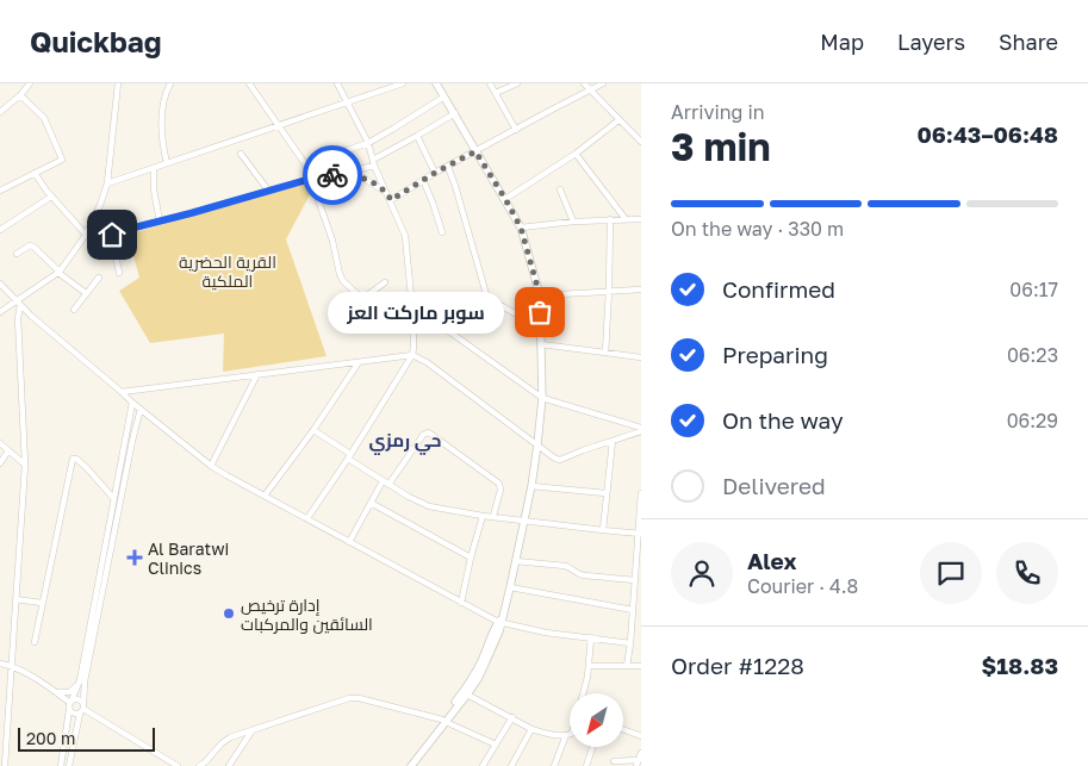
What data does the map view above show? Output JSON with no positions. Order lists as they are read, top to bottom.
{
  "districts": ["حي رمزي"],
  "parks": ["القرية الحضرية الملكية"],
  "places": {
    "other": ["سوبر ماركت العز", "إدارة ترخيص السائقين والمركبات"],
    "health": ["Al Baratwi Clinics"]
  },
  "scale_bar": "200 m",
  "north": "bottom left",
  "page": {
    "header": "Quickbag",
    "nav": ["Map", "Layers", "Share"],
    "heading": ["3 min", "Arriving in", "06:43–06:48"],
    "panel": [
      "Alex",
      "Courier · 4.8",
      "Order #1228",
      "$18.83"
    ],
    "bar": "On the way · 330 m",
    "list": [
      ["Confirmed", "06:17"],
      ["Preparing", "06:23"],
      ["On the way", "06:29"],
      "Delivered"
    ],
    "bubble": "سوبر ماركت العز",
    "scale": "200 m"
  }
}
